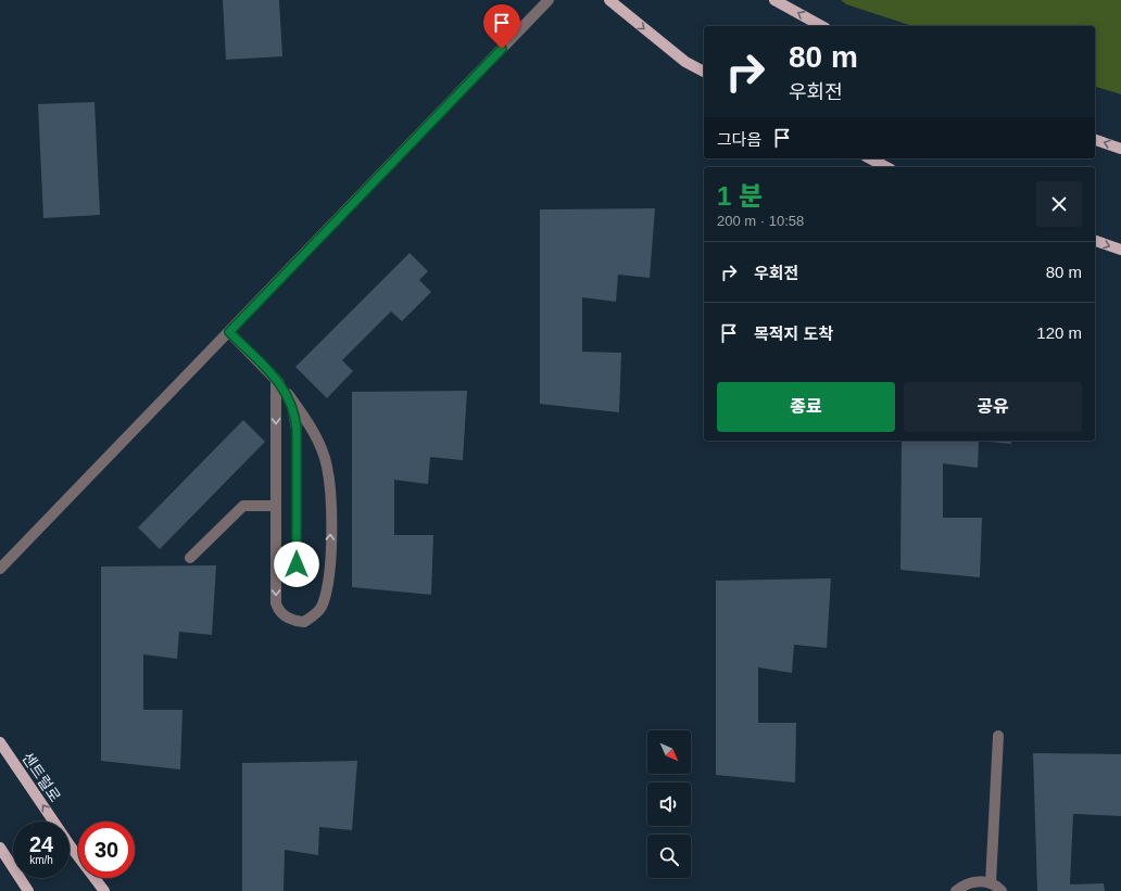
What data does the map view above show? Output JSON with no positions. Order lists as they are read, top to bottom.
{
  "streets": {
    "main road": ["센트럴로"]
  },
  "one_way": ["센트럴로"],
  "north": "bottom right",
  "page": {
    "turn": ["80 m", "우회전"],
    "then": "그다음",
    "heading": ["1 분", "200 m · 10:58"],
    "list": [
      {
        "name": "우회전",
        "value": "80 m"
      },
      {
        "name": "목적지 도착",
        "value": "120 m"
      }
    ],
    "buttons": ["종료", "공유"],
    "speed": "24 km/h",
    "limit": "30"
  }
}
